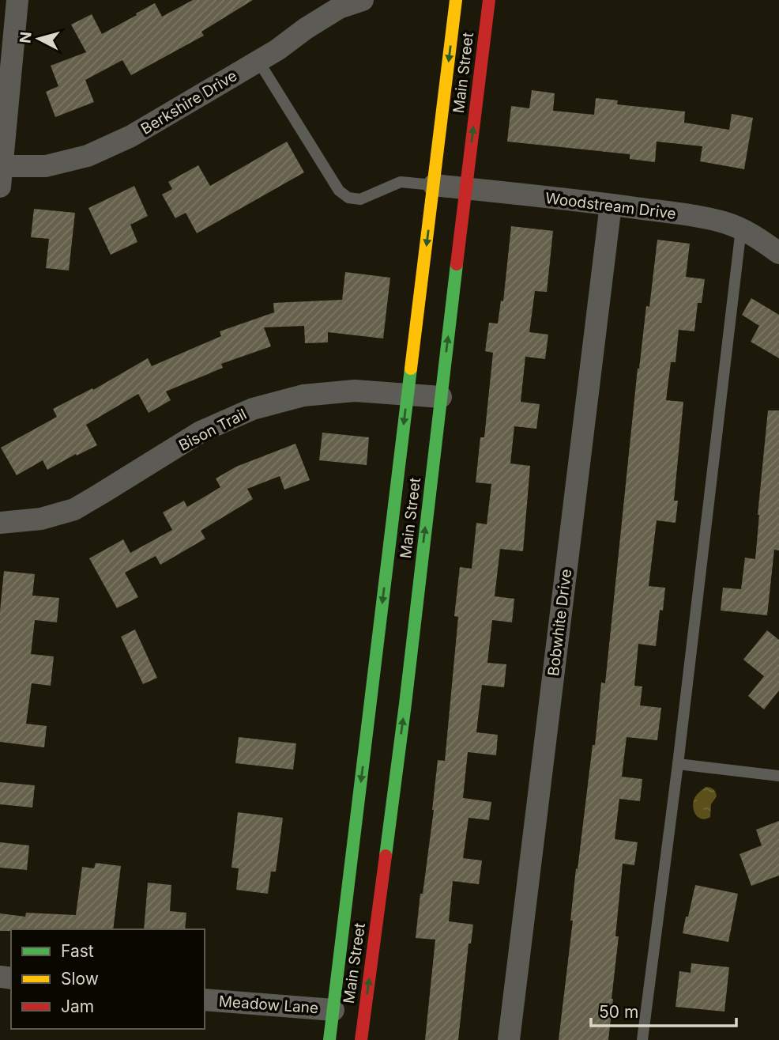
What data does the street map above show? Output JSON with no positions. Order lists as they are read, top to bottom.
{
  "streets": {
    "main road": ["Main Street"],
    "street": [
      "Berkshire Drive",
      "Woodstream Drive",
      "Bison Trail",
      "Bobwhite Drive",
      "Meadow Lane"
    ]
  },
  "crossings": [
    ["Main Street", "Woodstream Drive"],
    ["Main Street", "Bison Trail"],
    ["Main Street", "Meadow Lane"],
    ["Woodstream Drive", "Bobwhite Drive"]
  ],
  "legend": ["Fast", "Slow", "Jam"],
  "scale_bar": "50 m",
  "north": "left"
}
